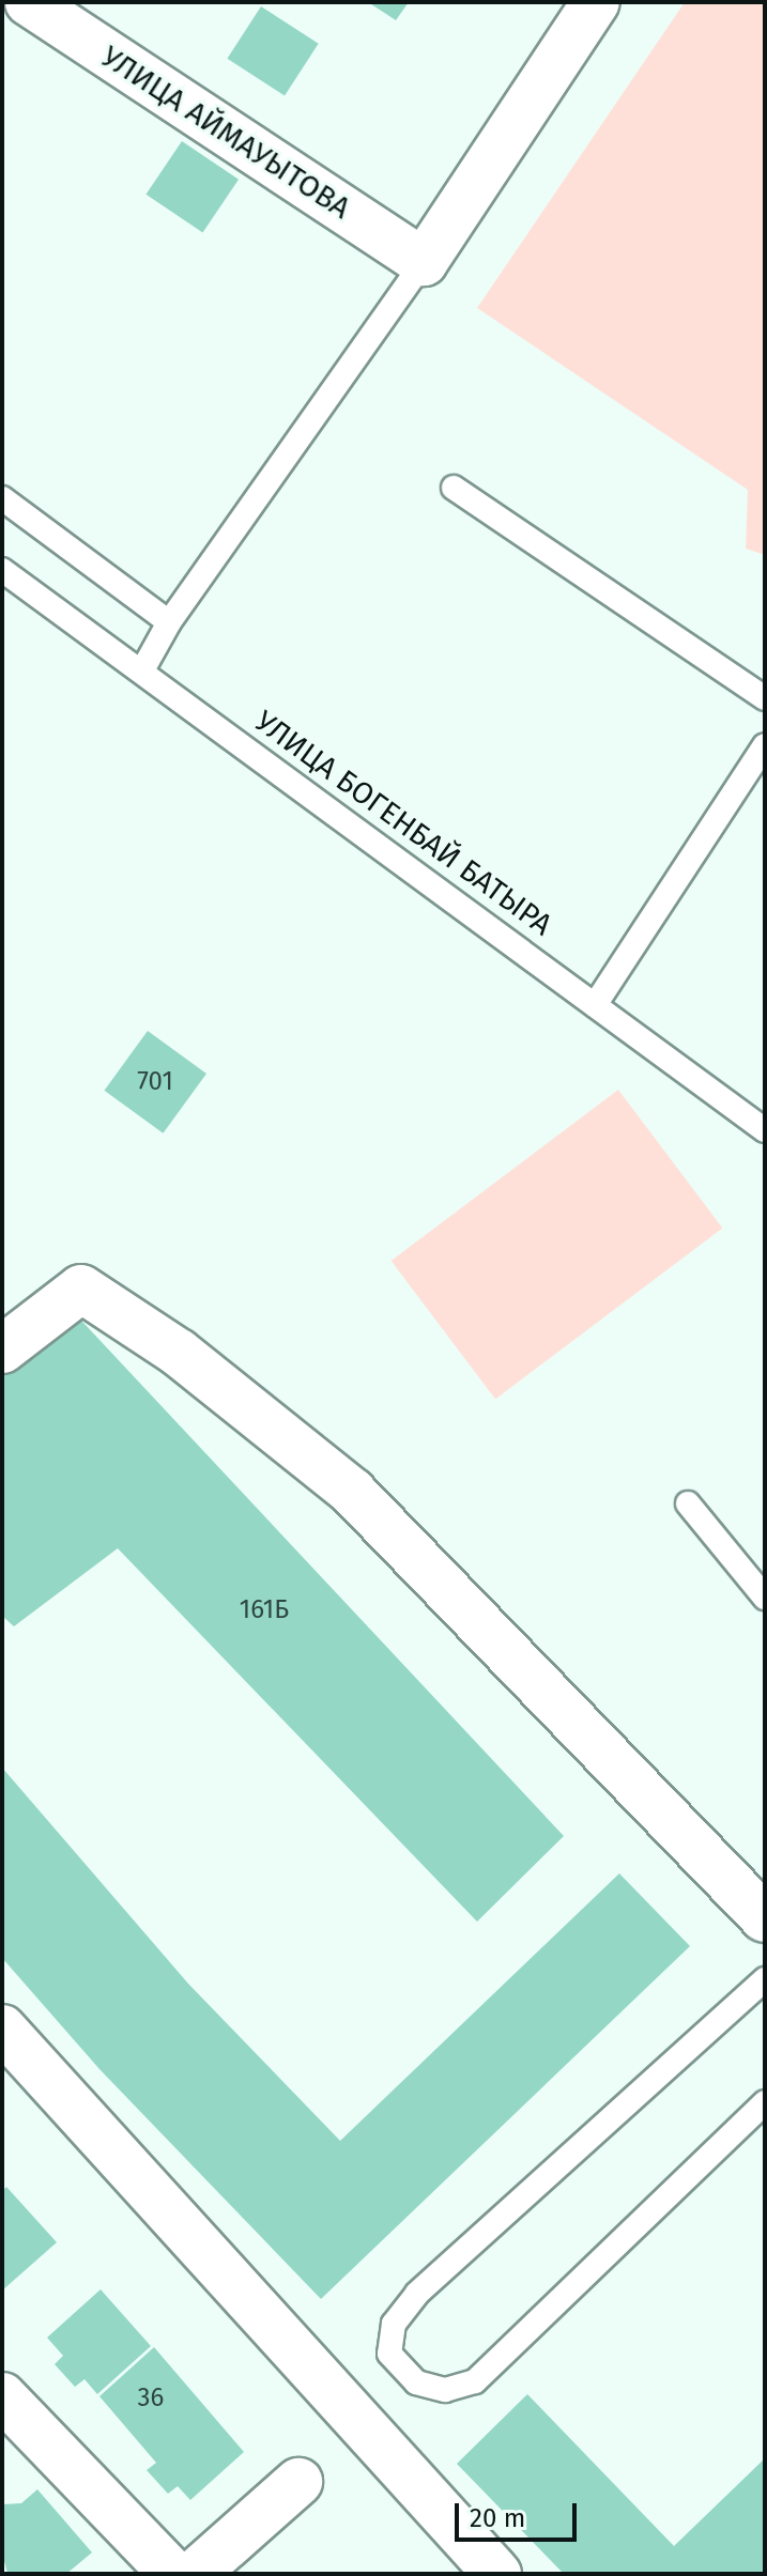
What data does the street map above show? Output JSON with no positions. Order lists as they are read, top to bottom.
{
  "streets": {
    "street": ["УЛИЦА АЙМАУЫТОВА"],
    "lane": ["УЛИЦА БОГЕНБАЙ БАТЫРА"]
  },
  "house_numbers": ["701", "161Б", "36"],
  "scale_bar": "20 m"
}
